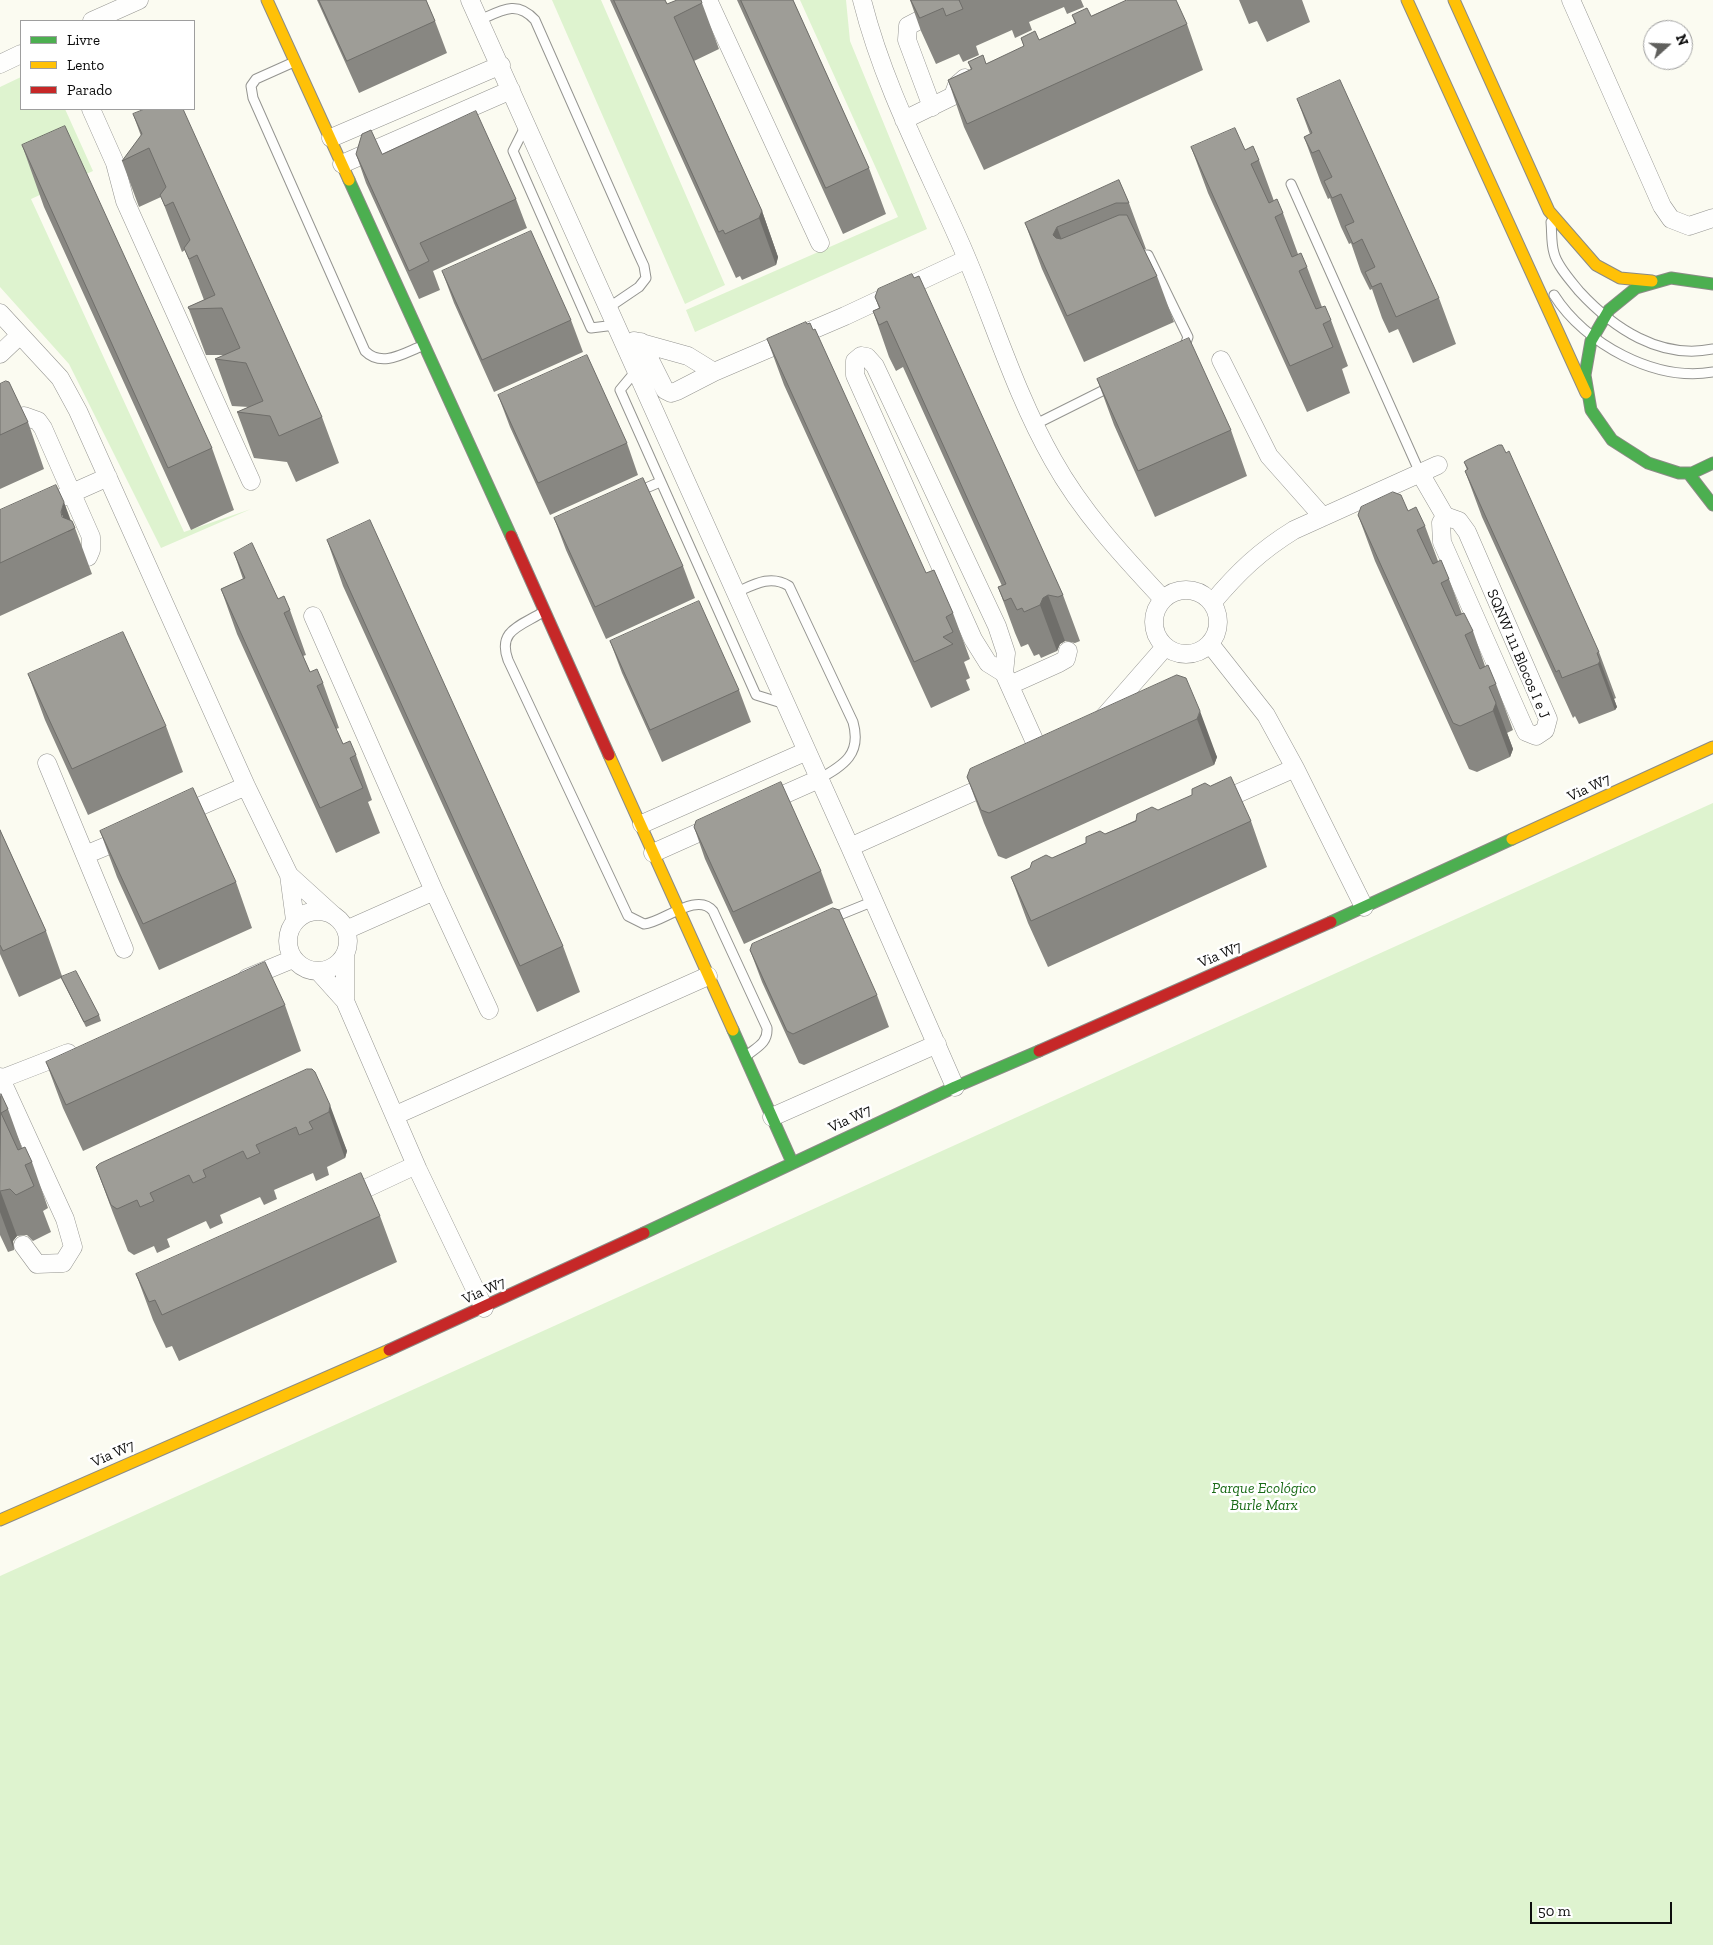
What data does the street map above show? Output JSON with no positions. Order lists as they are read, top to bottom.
{
  "streets": {
    "street": ["SQNW 111 Blocos I e J", "Via W7"]
  },
  "parks": ["Parque Ecológico Burle Marx"],
  "legend": ["Livre", "Lento", "Parado"],
  "scale_bar": "50 m",
  "north": "right"
}
